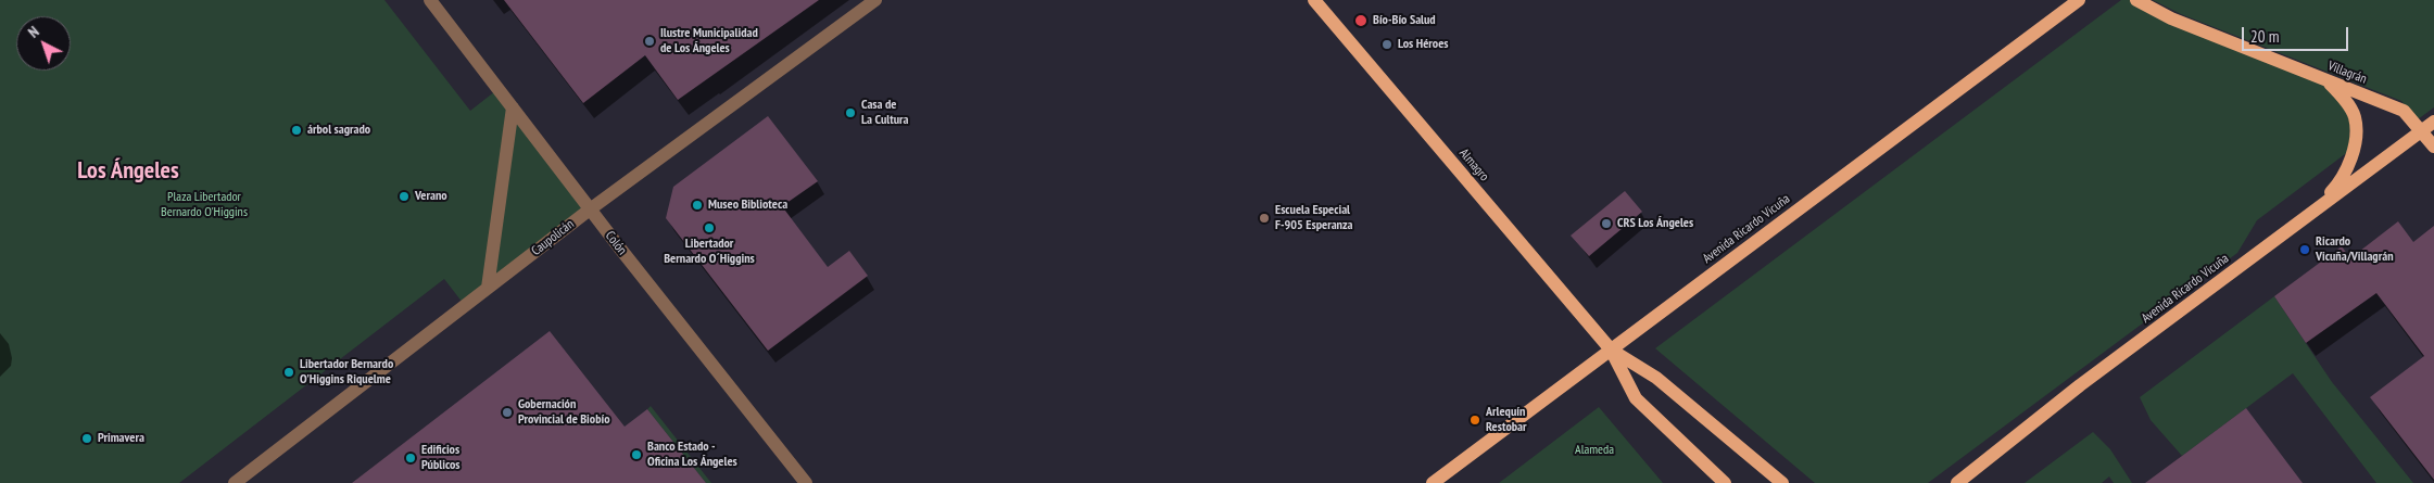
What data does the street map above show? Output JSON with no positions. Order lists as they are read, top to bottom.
{
  "streets": {
    "main road": ["Villagrán", "Almagro", "Avenida Ricardo Vicuña"],
    "street": ["Caupolicán", "Colón"]
  },
  "crossings": [
    ["Villagrán", "Avenida Ricardo Vicuña"],
    ["Almagro", "Avenida Ricardo Vicuña"],
    ["Caupolicán", "Colón"]
  ],
  "districts": ["Los Ángeles"],
  "parks": ["Plaza Libertador Bernardo O'Higgins", "Alameda"],
  "places": [
    "Bío-Bío Salud",
    "Ilustre Municipalidad de Los Ángeles",
    "Los Héroes",
    "Casa de La Cultura",
    "árbol sagrado",
    "Verano",
    "Museo Biblioteca",
    "Escuela Especial F-905 Esperanza",
    "CRS Los Ángeles",
    "Libertador Bernardo O´Higgins",
    "Ricardo Vicuña/Villagrán",
    "Libertador Bernardo O'Higgins Riquelme",
    "Gobernación Provincial de Biobío",
    "Arlequín Restobar",
    "Primavera",
    "Banco Estado - Oficina Los Ángeles",
    "Edificios Públicos"
  ],
  "scale_bar": "20 m",
  "north": "top left"
}
